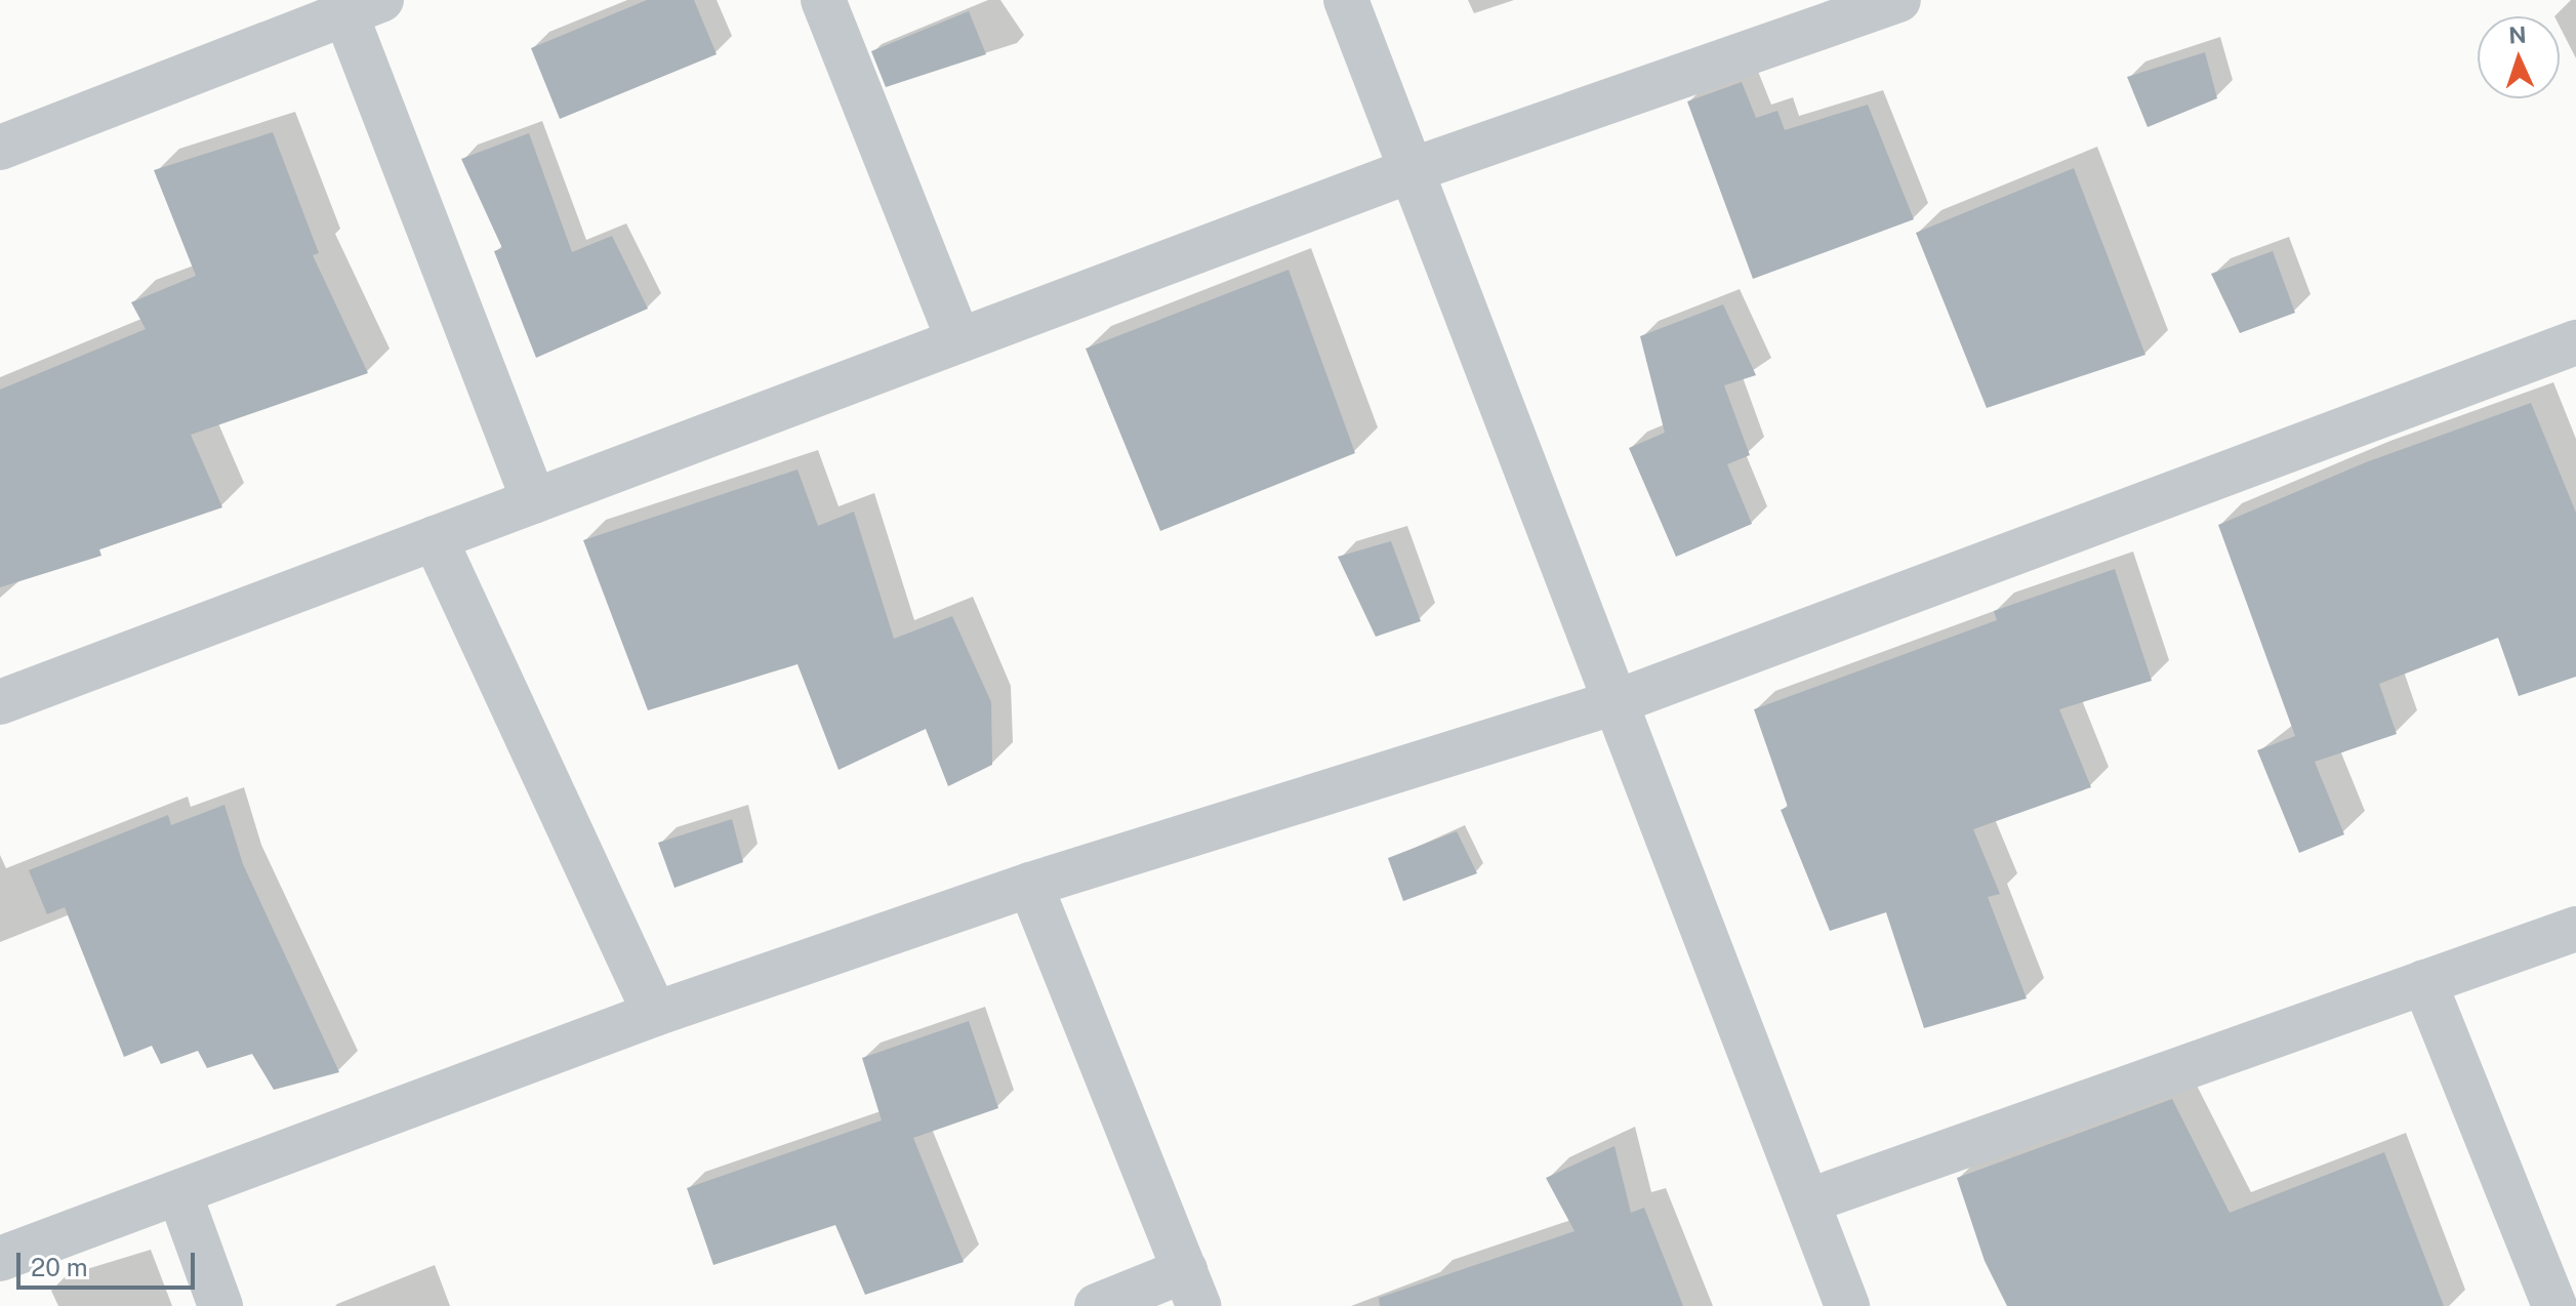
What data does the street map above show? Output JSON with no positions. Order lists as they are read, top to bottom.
{
  "scale_bar": "20 m",
  "north": "top"
}
